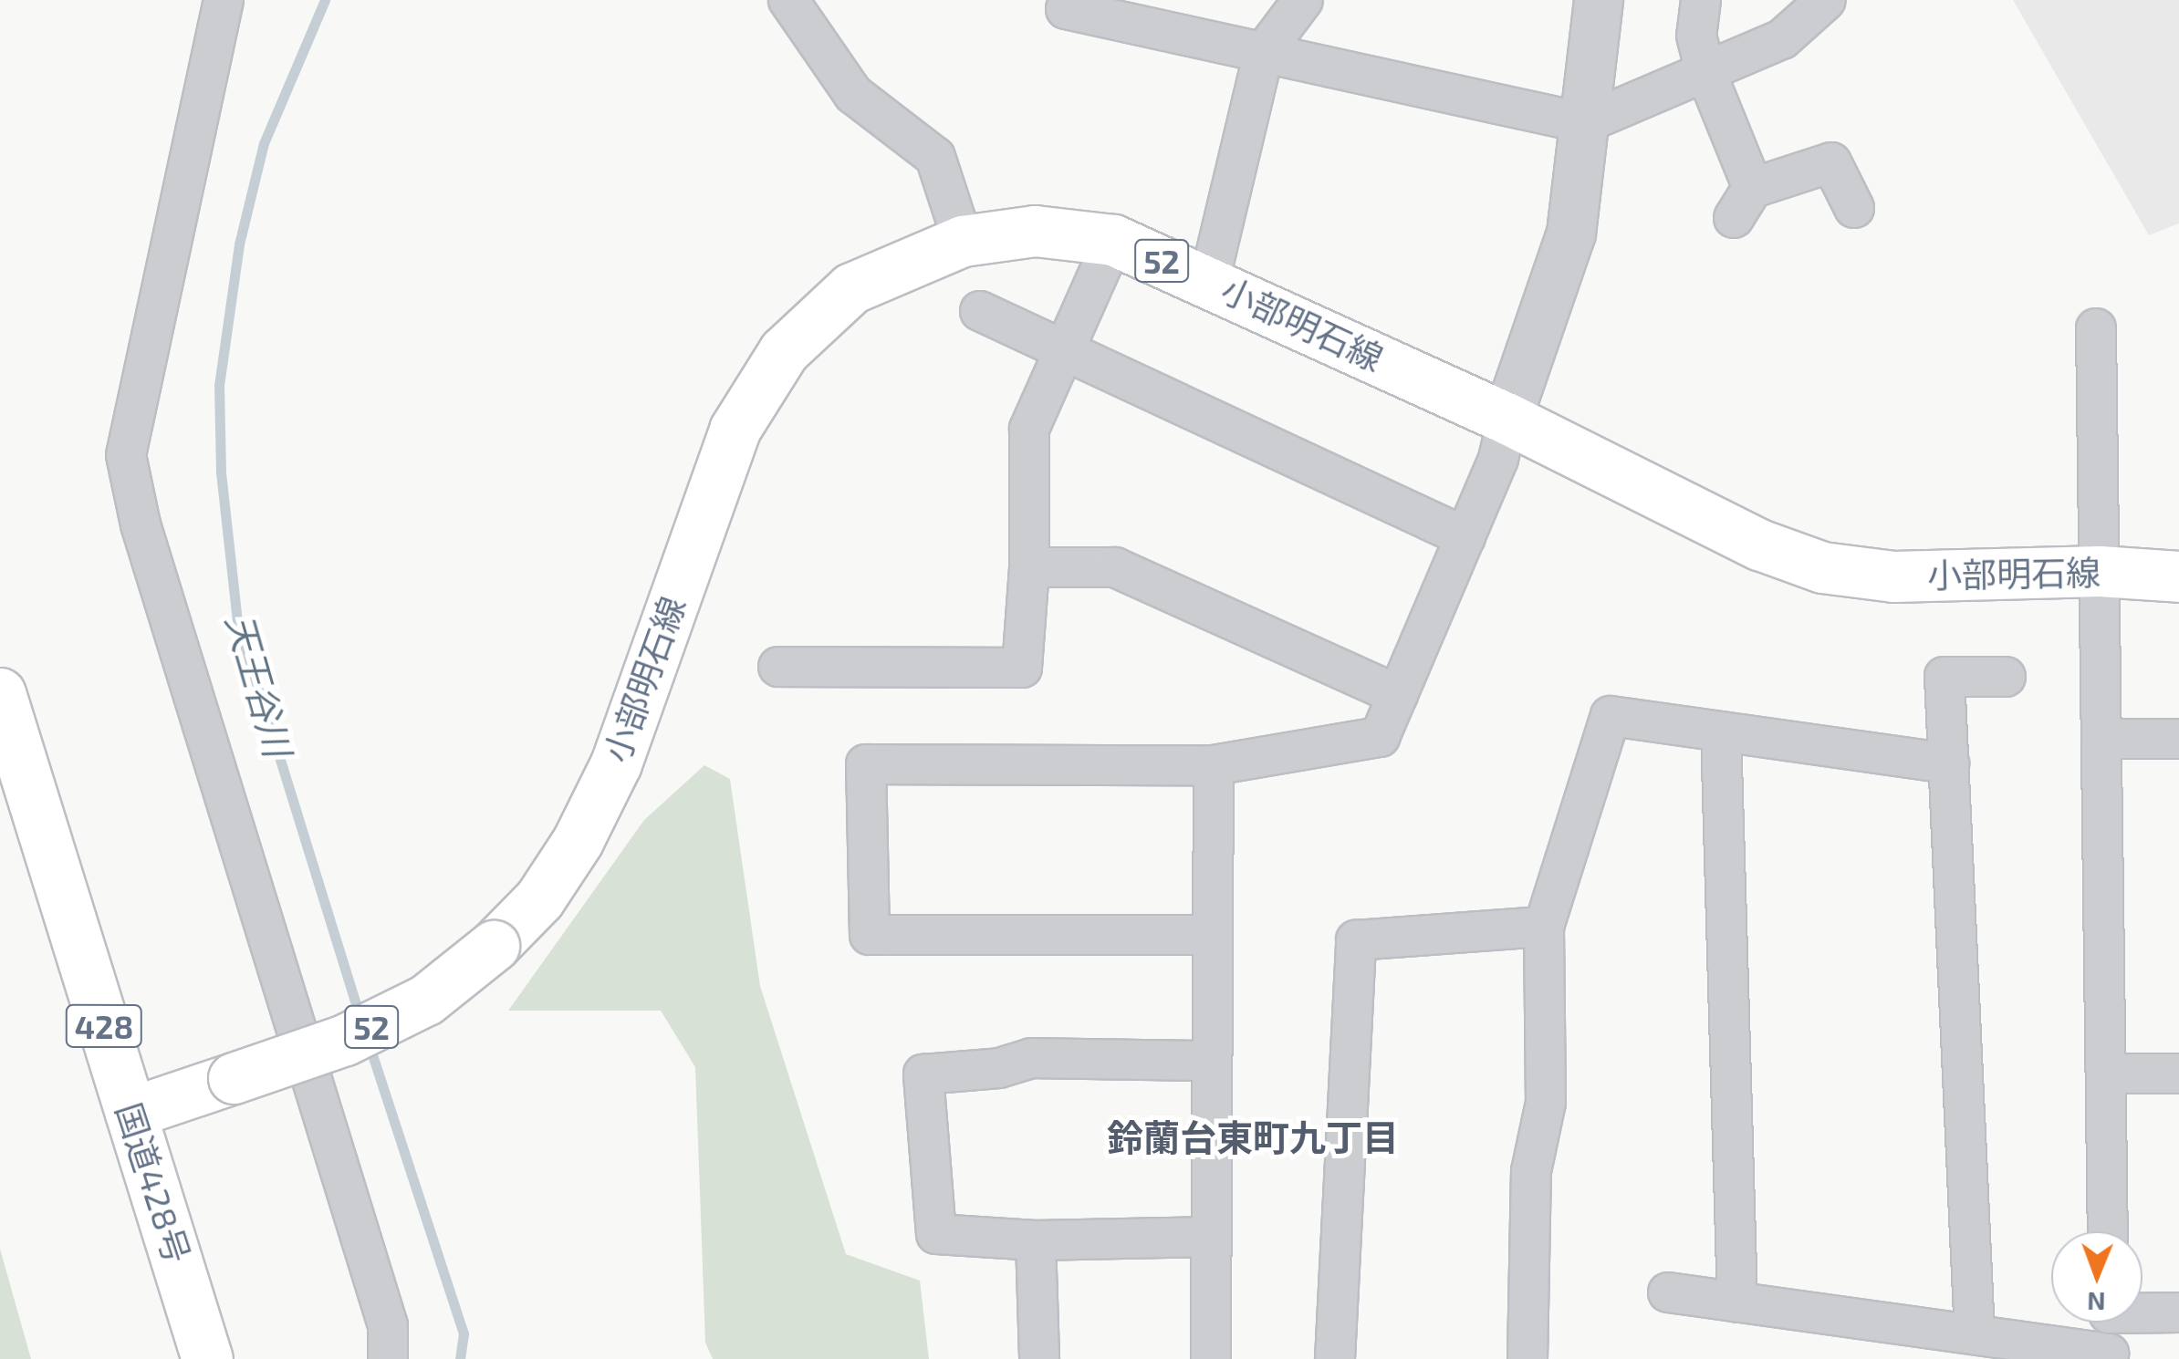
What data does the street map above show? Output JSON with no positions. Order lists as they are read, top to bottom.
{
  "streets": {
    "main road": [
      "52",
      "小部明石線",
      "428",
      "国道428号"
    ]
  },
  "crossings": [
    ["小部明石線", "国道428号"]
  ],
  "districts": ["鈴蘭台東町九丁目"],
  "water": ["天王谷川"],
  "north": "bottom"
}
